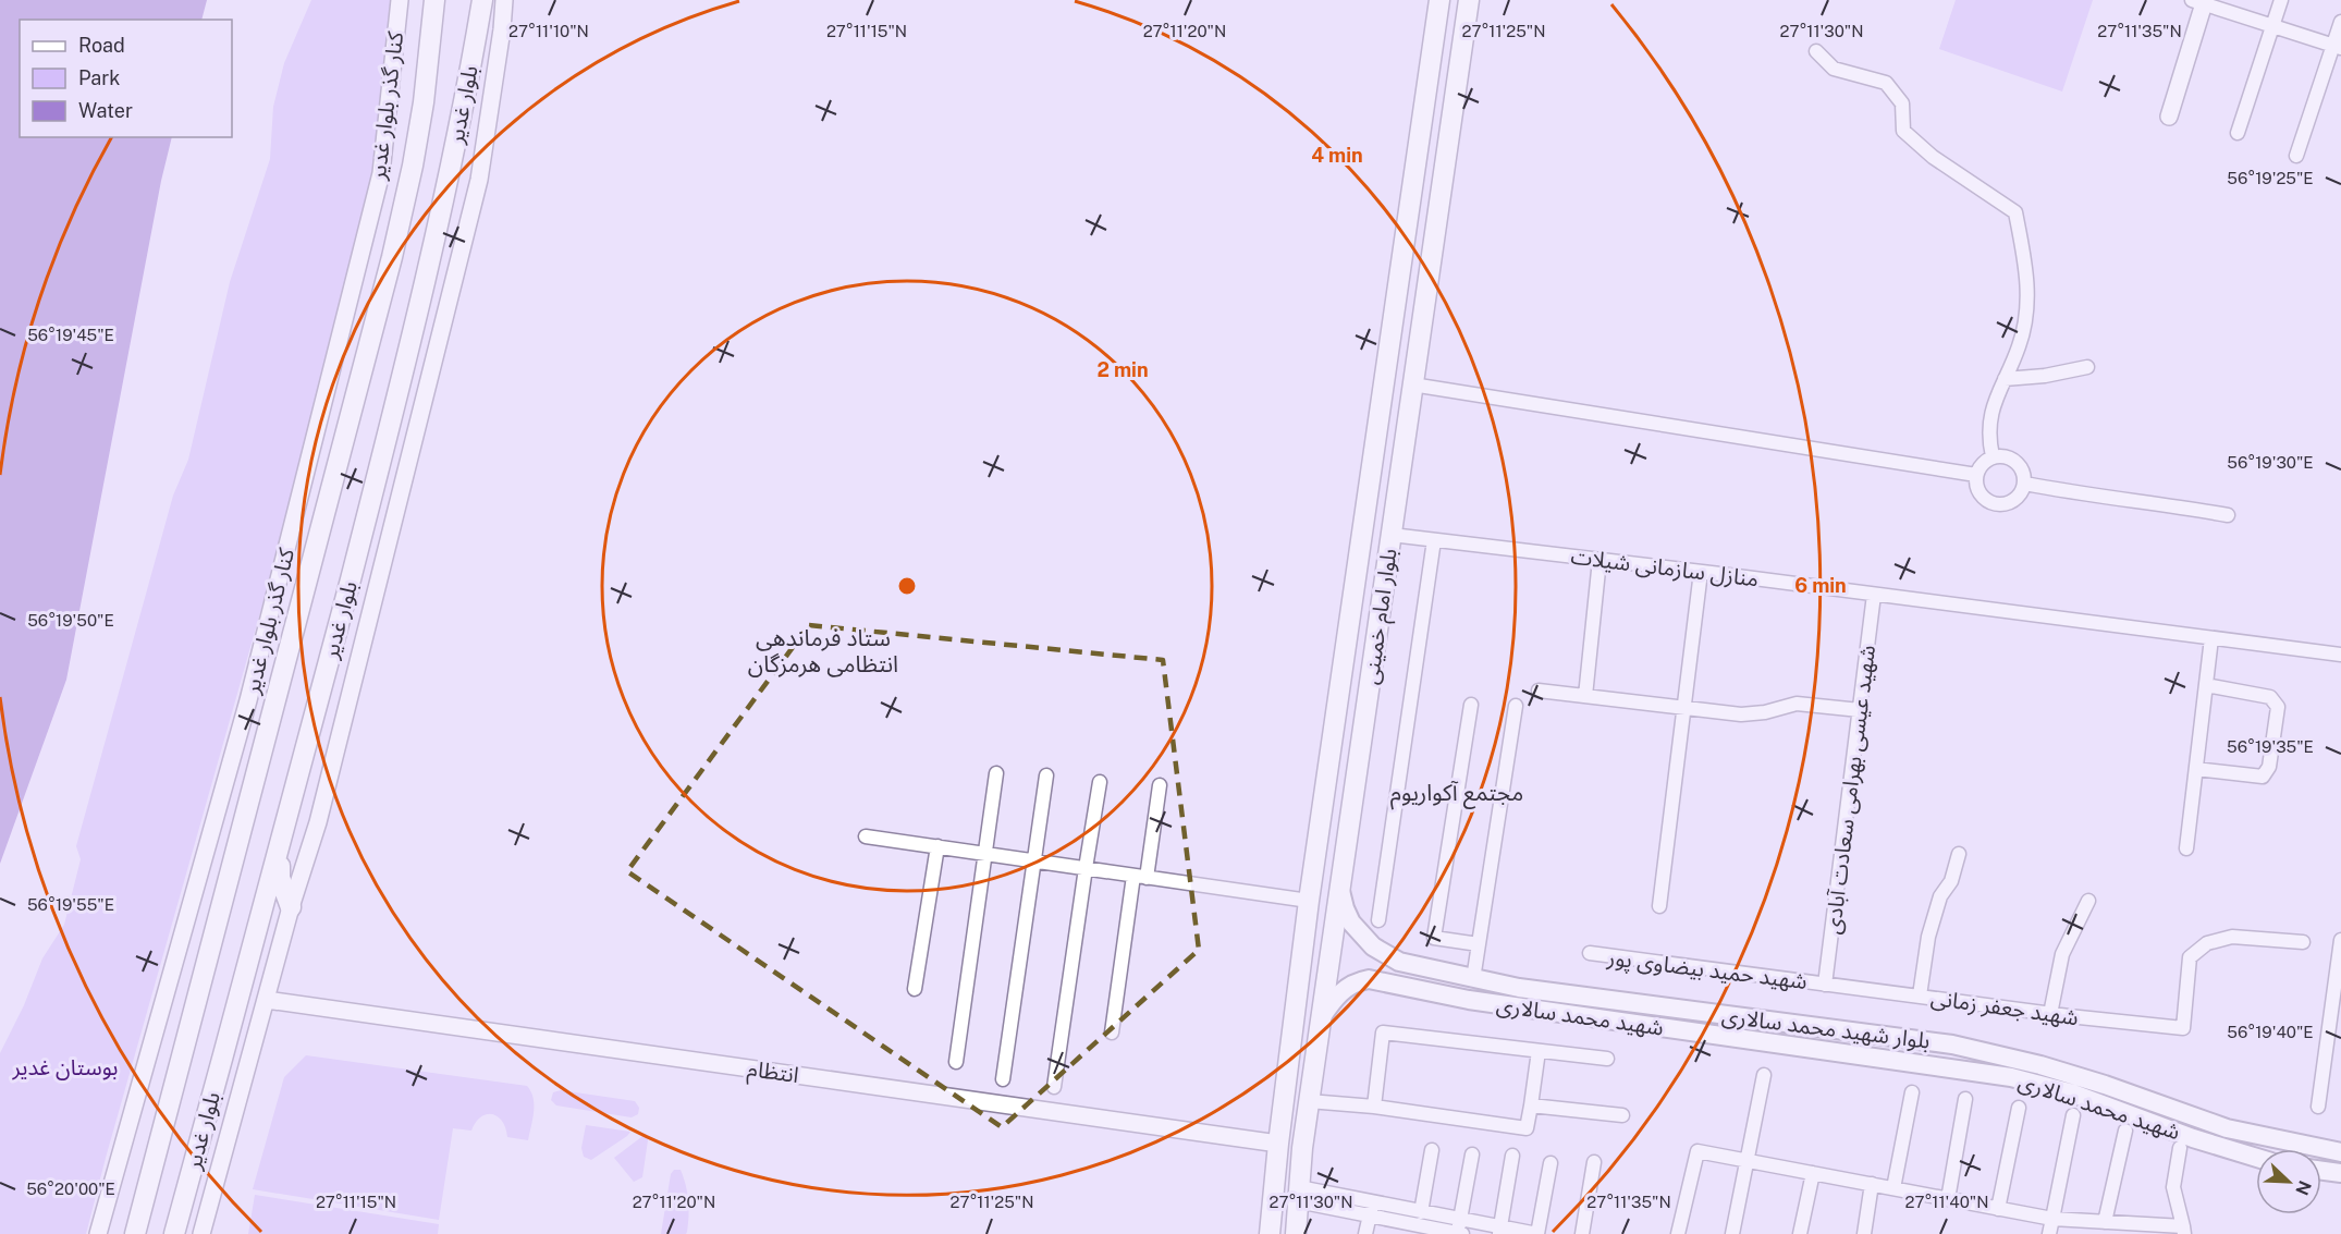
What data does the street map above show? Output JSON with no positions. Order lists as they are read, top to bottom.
{
  "streets": {
    "main road": [
      "بلوار غدیر",
      "بلوار امام خمینی",
      "شهید محمد سالاری",
      "بلوار شهید محمد سالاری"
    ],
    "street": [
      "کنار گذر بلوار غدیر",
      "منازل سازمانی شیلات",
      "شهید عیسی بهرامی سعادت آبادی",
      "شهید حمید بیضاوی پور",
      "شهید جعفر زمانی",
      "انتظام"
    ]
  },
  "crossings": [
    ["منازل سازمانی شیلات", "بلوار امام خمینی"],
    ["منازل سازمانی شیلات", "شهید عیسی بهرامی سعادت آبادی"],
    ["بلوار امام خمینی", "شهید محمد سالاری"],
    ["بلوار امام خمینی", "بلوار شهید محمد سالاری"],
    ["بلوار امام خمینی", "انتظام"],
    ["شهید عیسی بهرامی سعادت آبادی", "شهید حمید بیضاوی پور"],
    ["شهید عیسی بهرامی سعادت آبادی", "شهید جعفر زمانی"],
    ["شهید حمید بیضاوی پور", "شهید جعفر زمانی"]
  ],
  "districts": ["ستاد فرماندهی انتظامی هرمزگان", "مجتمع آکواریوم"],
  "parks": ["بوستان غدیر"],
  "legend": ["Road", "Park", "Water"],
  "north": "bottom right",
  "coordinates": [
    "27°11'10\"N",
    "27°11'15\"N",
    "27°11'20\"N",
    "27°11'25\"N",
    "27°11'30\"N",
    "27°11'35\"N",
    "56°19'25\"E",
    "56°19'45\"E",
    "56°19'30\"E",
    "56°19'50\"E",
    "56°19'35\"E",
    "56°19'55\"E",
    "56°19'40\"E",
    "56°20'00\"E",
    "27°11'40\"N"
  ],
  "rings": ["4 min", "2 min", "6 min"]
}
